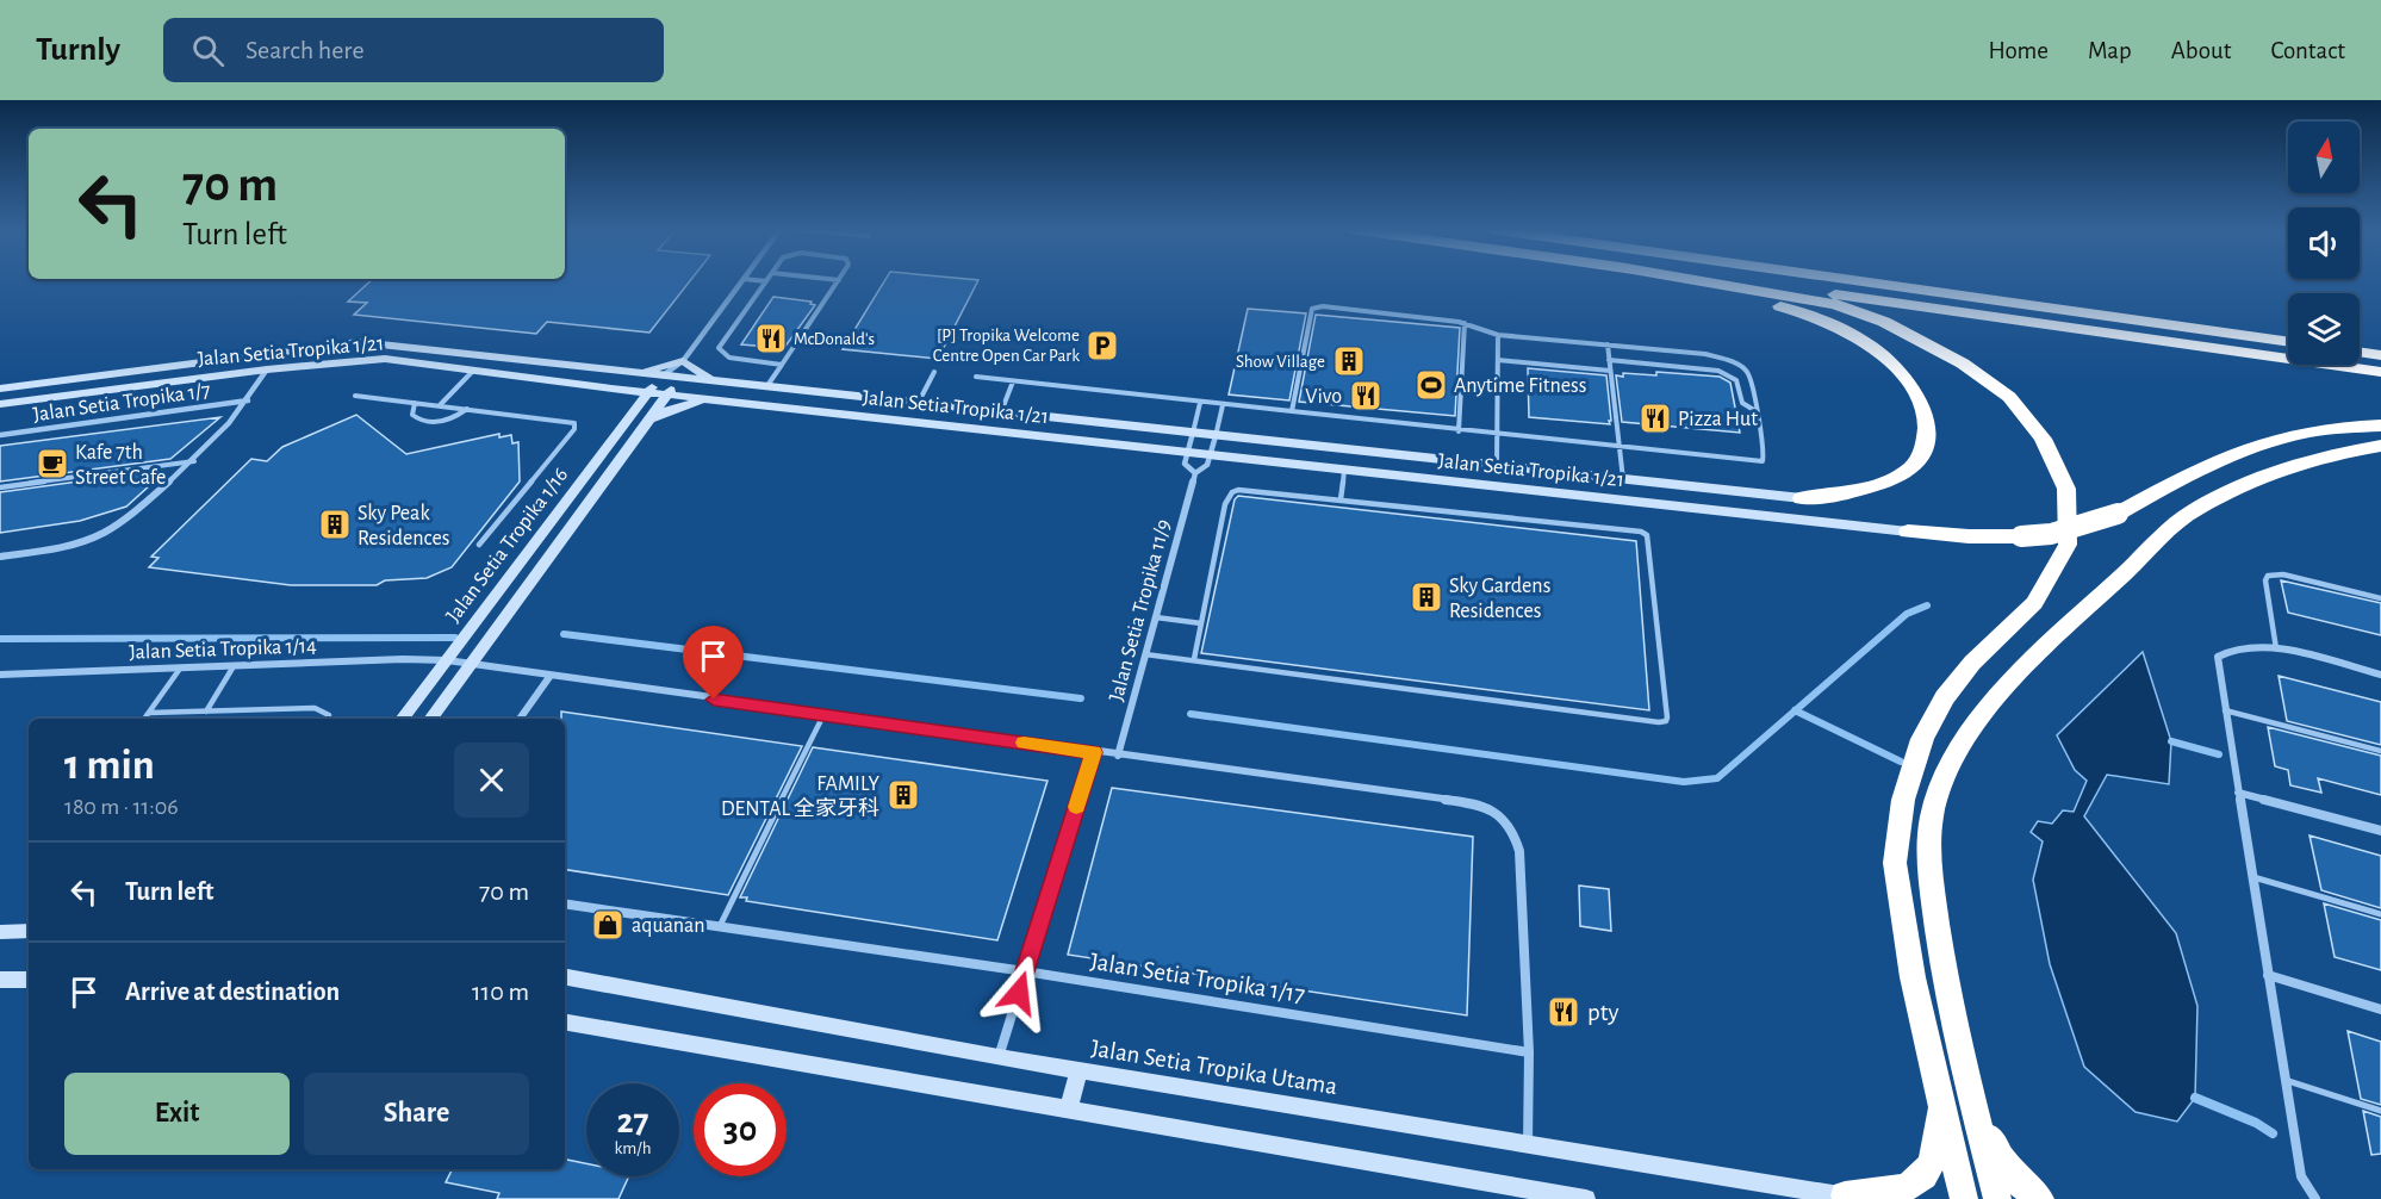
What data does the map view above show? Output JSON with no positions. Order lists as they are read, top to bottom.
{
  "streets": {
    "street": [
      "Jalan Setia Tropika 1/21",
      "Jalan Setia Tropika 1/7",
      "Jalan Setia Tropika 1/16",
      "Jalan Setia Tropika 11/9",
      "Jalan Setia Tropika 1/14",
      "Jalan Setia Tropika 1/17",
      "Jalan Setia Tropika Utama"
    ]
  },
  "crossings": [
    ["Jalan Setia Tropika 1/21", "Jalan Setia Tropika 1/16"],
    ["Jalan Setia Tropika 1/16", "Jalan Setia Tropika 1/14"],
    ["Jalan Setia Tropika 11/9", "Jalan Setia Tropika 1/14"],
    ["Jalan Setia Tropika 1/14", "Jalan Setia Tropika 1/17"],
    ["Jalan Setia Tropika 1/14", "Jalan Setia Tropika Utama"]
  ],
  "places": {
    "restaurant": [
      "McDonald's",
      "Vivo",
      "Pizza Hut",
      "pty"
    ],
    "parking": ["[P] Tropika Welcome Centre Open Car Park"],
    "building": [
      "Show Village",
      "Sky Peak Residences",
      "Sky Gardens Residences",
      "FAMILY DENTAL 全家牙科"
    ],
    "sports": ["Anytime Fitness"],
    "cafe": ["Kafe 7th Street Cafe"],
    "shop": ["aquanan"]
  },
  "north": "top",
  "page": {
    "header": "Turnly",
    "search": "Search here",
    "nav": [
      "Home",
      "Map",
      "About",
      "Contact"
    ],
    "turn": ["70 m", "Turn left"],
    "heading": ["1 min", "180 m · 11:06"],
    "list": [
      {
        "name": "Turn left",
        "value": "70 m"
      },
      {
        "name": "Arrive at destination",
        "value": "110 m"
      }
    ],
    "buttons": ["Exit", "Share"],
    "speed": "27 km/h",
    "limit": "30"
  }
}
